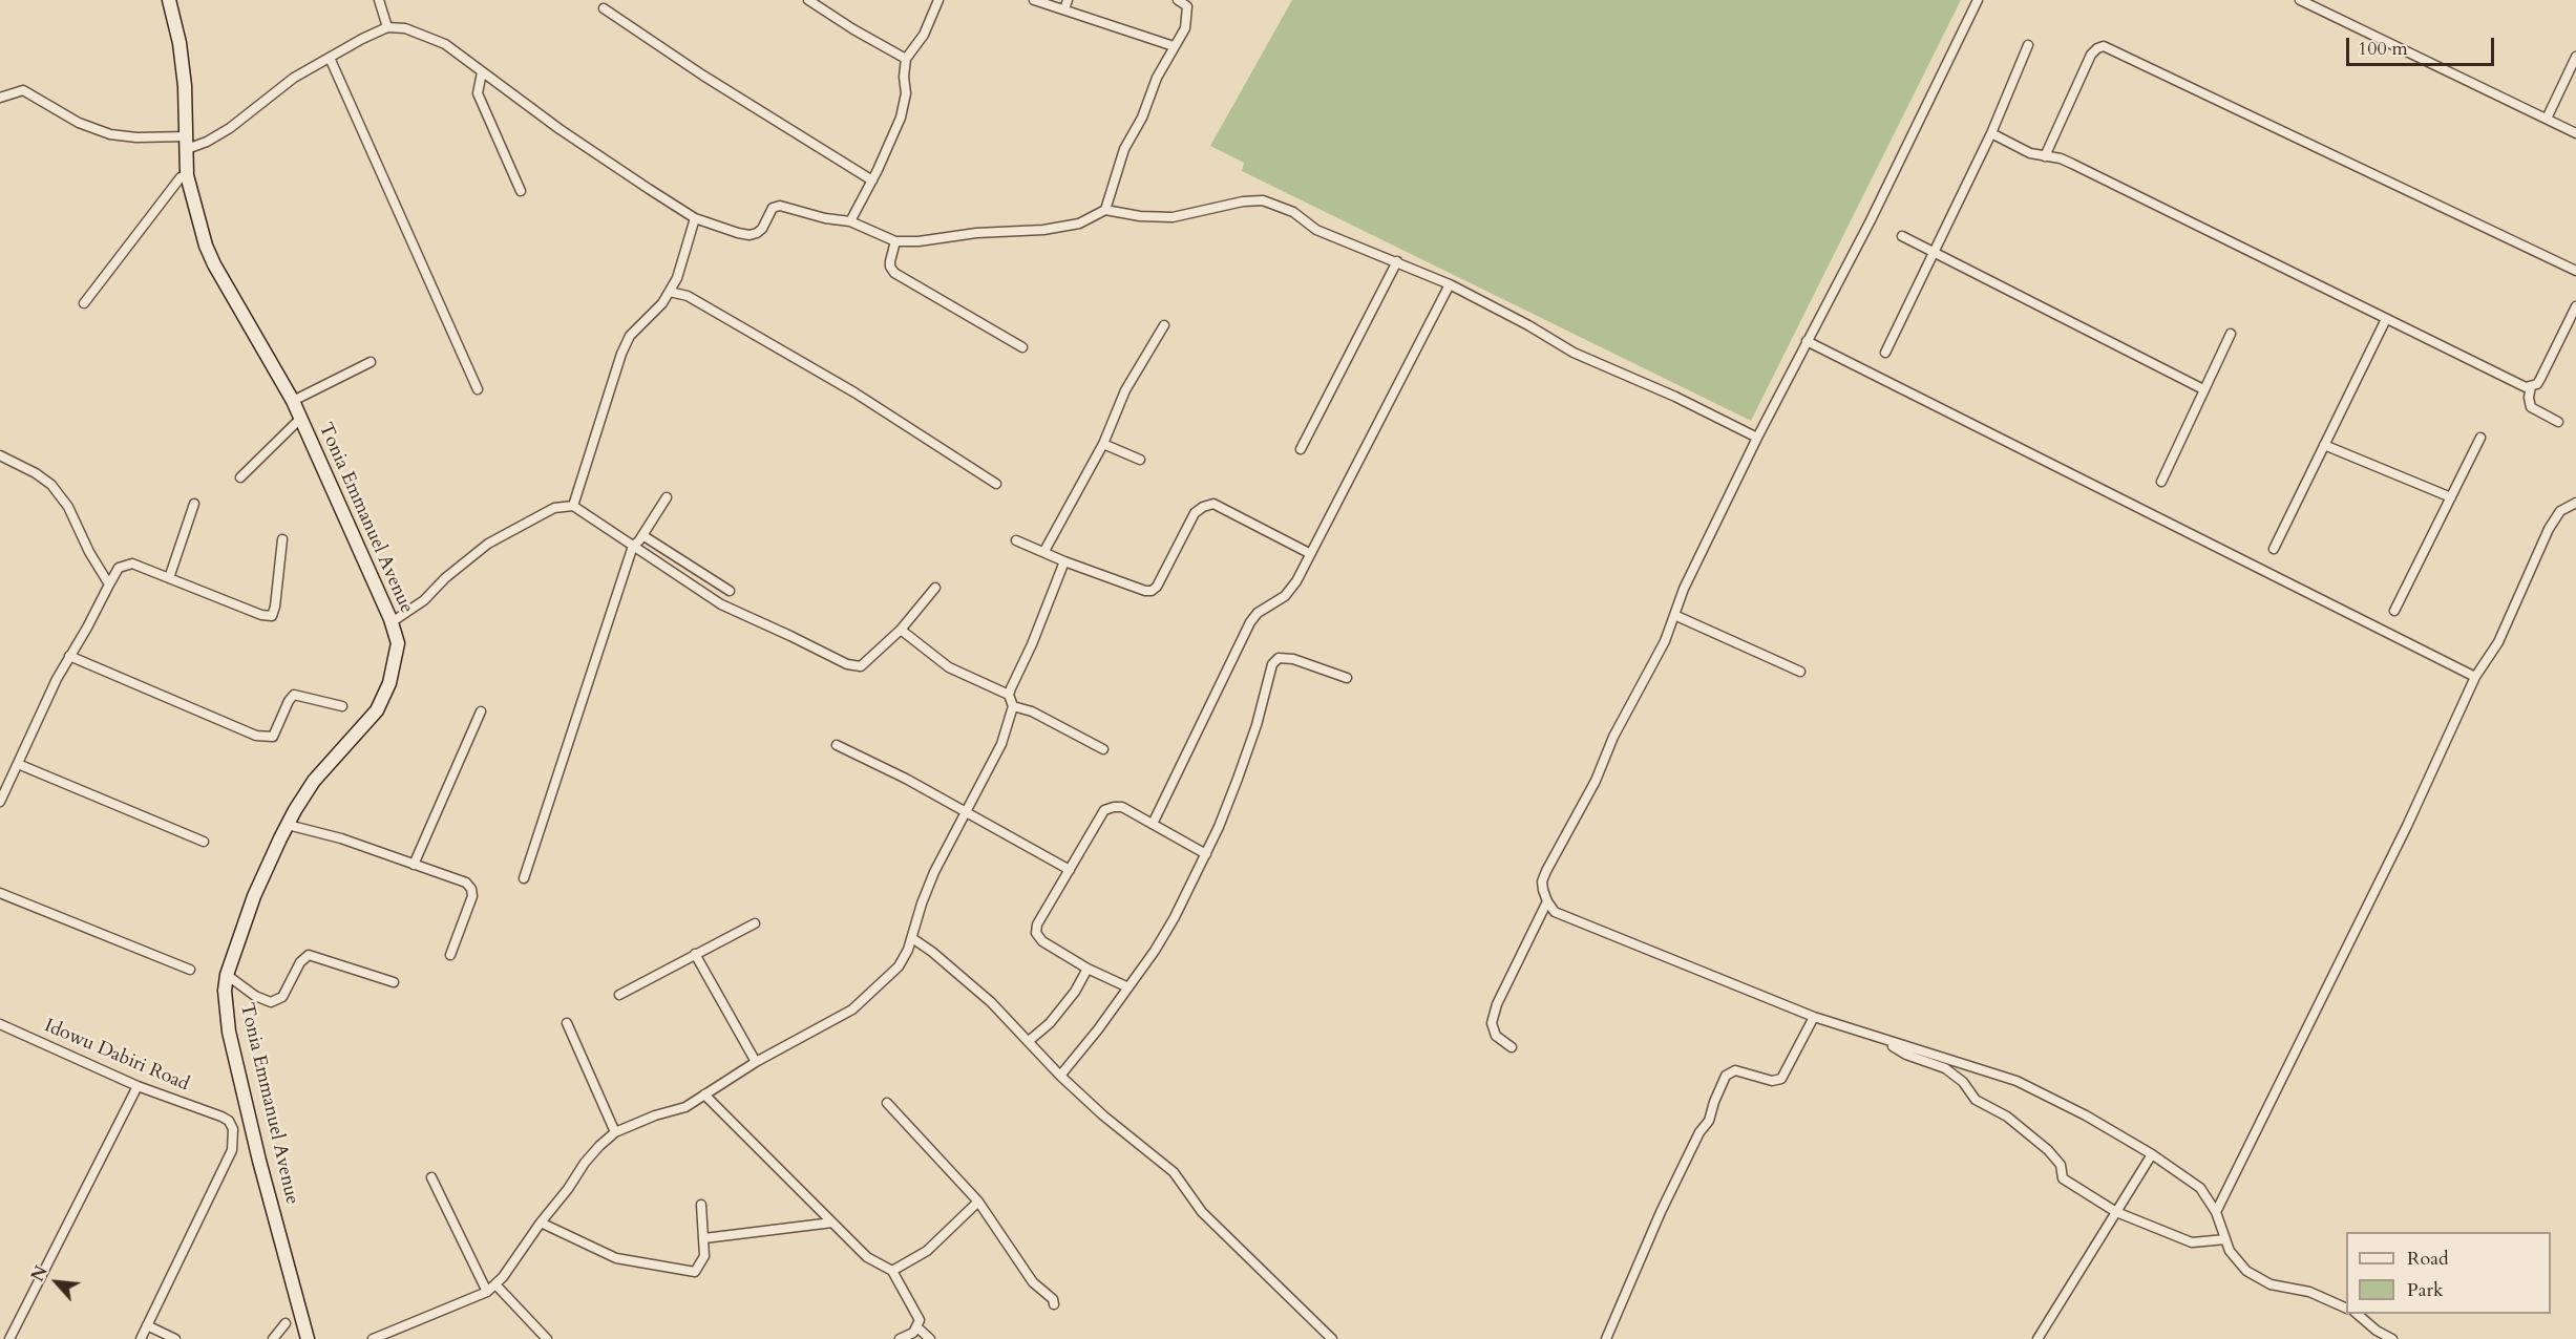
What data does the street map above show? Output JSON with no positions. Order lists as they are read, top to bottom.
{
  "streets": {
    "street": ["Tonia Emmanuel Avenue", "Idowu Dabiri Road"]
  },
  "legend": ["Road", "Park"],
  "scale_bar": "100 m",
  "north": "top left"
}
